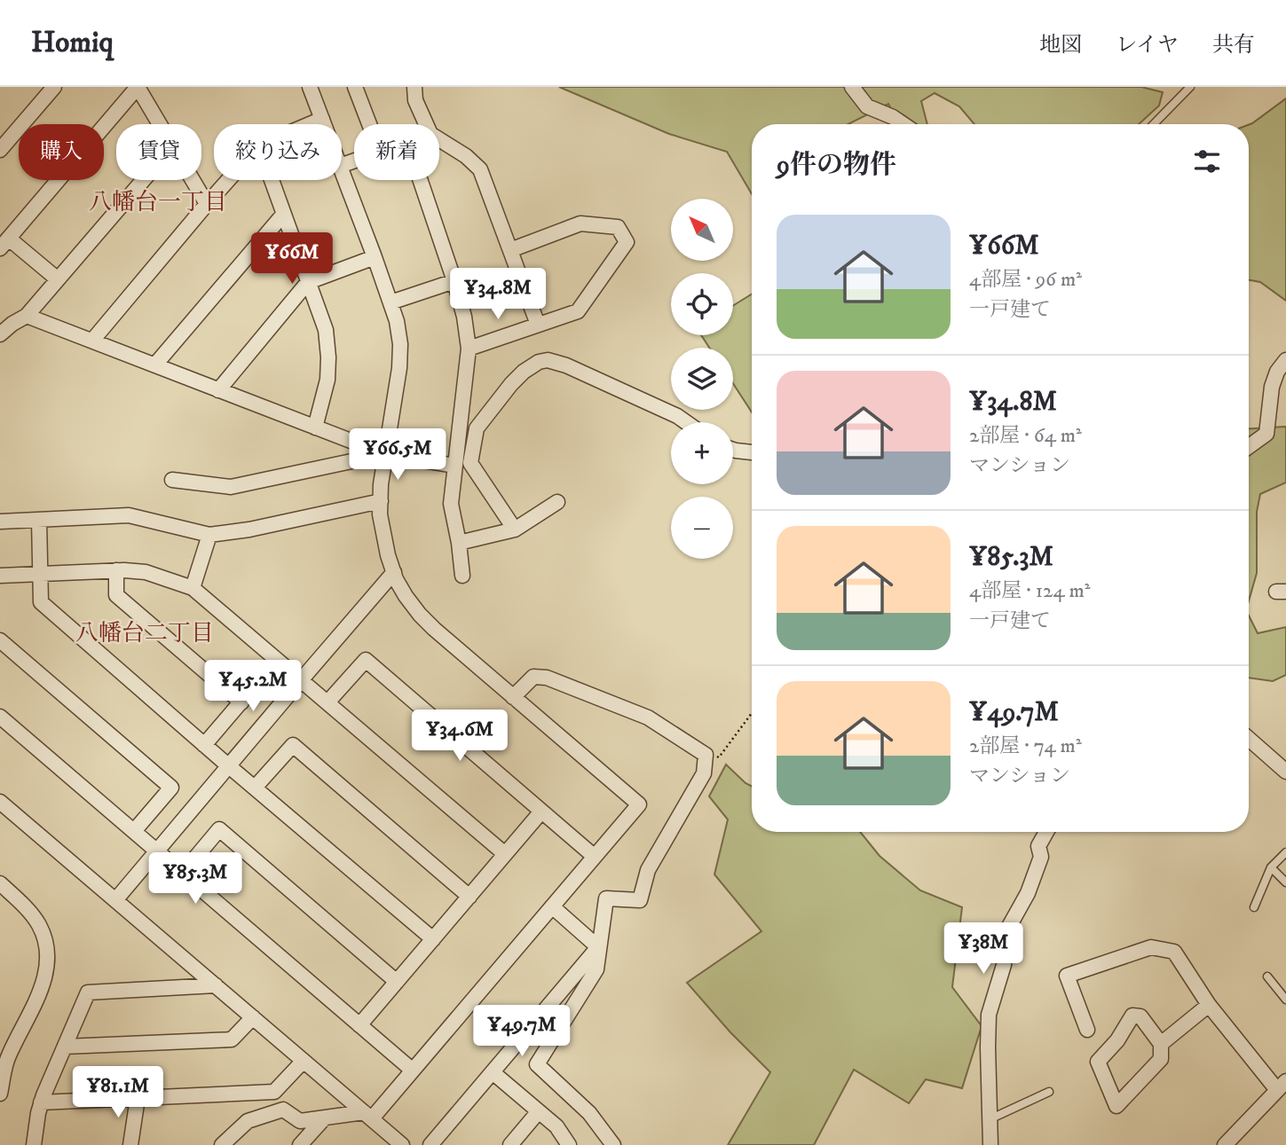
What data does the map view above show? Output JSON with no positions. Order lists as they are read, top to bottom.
{
  "districts": ["八幡台一丁目", "八幡台二丁目"],
  "north": "top left",
  "page": {
    "header": "Homiq",
    "nav": ["地図", "レイヤ", "共有"],
    "chip": [
      "購入",
      "賃貸",
      "絞り込み",
      "新着"
    ],
    "heading": "9件の物件",
    "map_buttons": ["+", "−"],
    "list": [
      {
        "name": "¥66M",
        "note": "4部屋 · 96 m² · 一戸建て"
      },
      {
        "name": "¥34.8M",
        "note": "2部屋 · 64 m² · マンション"
      },
      {
        "name": "¥85.3M",
        "note": "4部屋 · 124 m² · 一戸建て"
      },
      {
        "name": "¥49.7M",
        "note": "2部屋 · 74 m² · マンション"
      }
    ],
    "price": [
      "¥66M",
      "¥34.8M",
      "¥66.5M",
      "¥45.2M",
      "¥34.6M",
      "¥85.3M",
      "¥38M",
      "¥49.7M",
      "¥81.1M"
    ]
  }
}
